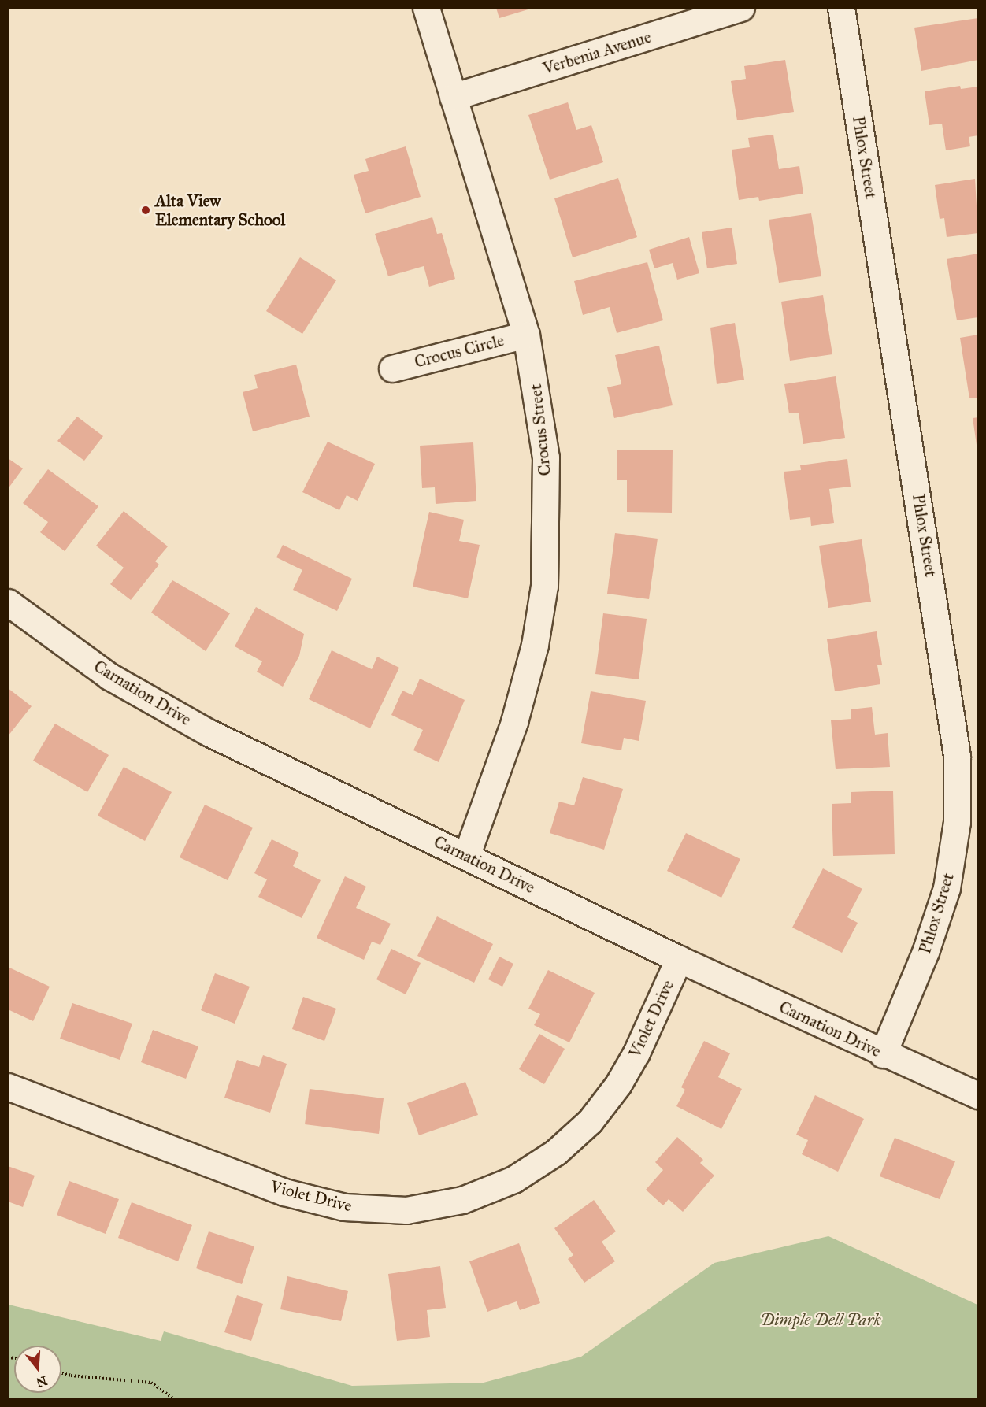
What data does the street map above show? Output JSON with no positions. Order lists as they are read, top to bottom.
{
  "streets": {
    "street": [
      "Verbenia Avenue",
      "Phlox Street",
      "Crocus Circle",
      "Crocus Street",
      "Carnation Drive",
      "Violet Drive"
    ]
  },
  "crossings": [
    ["Verbenia Avenue", "Crocus Street"],
    ["Phlox Street", "Carnation Drive"],
    ["Crocus Circle", "Crocus Street"],
    ["Crocus Street", "Carnation Drive"],
    ["Carnation Drive", "Violet Drive"]
  ],
  "parks": ["Dimple Dell Park"],
  "places": ["Alta View Elementary School"],
  "north": "bottom"
}
